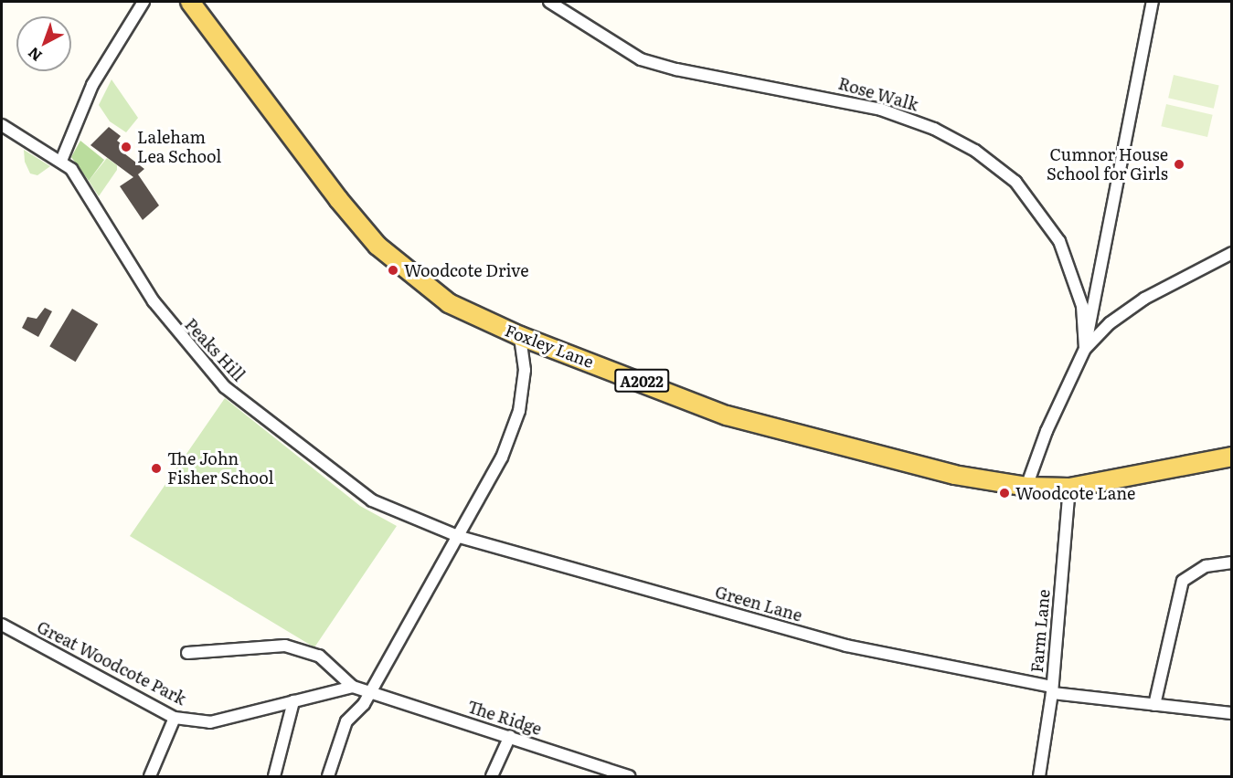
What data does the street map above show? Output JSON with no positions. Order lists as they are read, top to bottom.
{
  "streets": {
    "main road": ["Foxley Lane", "A2022"],
    "street": [
      "Rose Walk",
      "Peaks Hill",
      "Green Lane",
      "Farm Lane",
      "Great Woodcote Park",
      "The Ridge"
    ]
  },
  "crossings": [
    ["Foxley Lane", "Farm Lane"],
    ["Peaks Hill", "Green Lane"],
    ["Green Lane", "Farm Lane"]
  ],
  "places": [
    "Laleham Lea School",
    "Cumnor House School for Girls",
    "Woodcote Drive",
    "The John Fisher School",
    "Woodcote Lane"
  ],
  "north": "bottom left"
}
